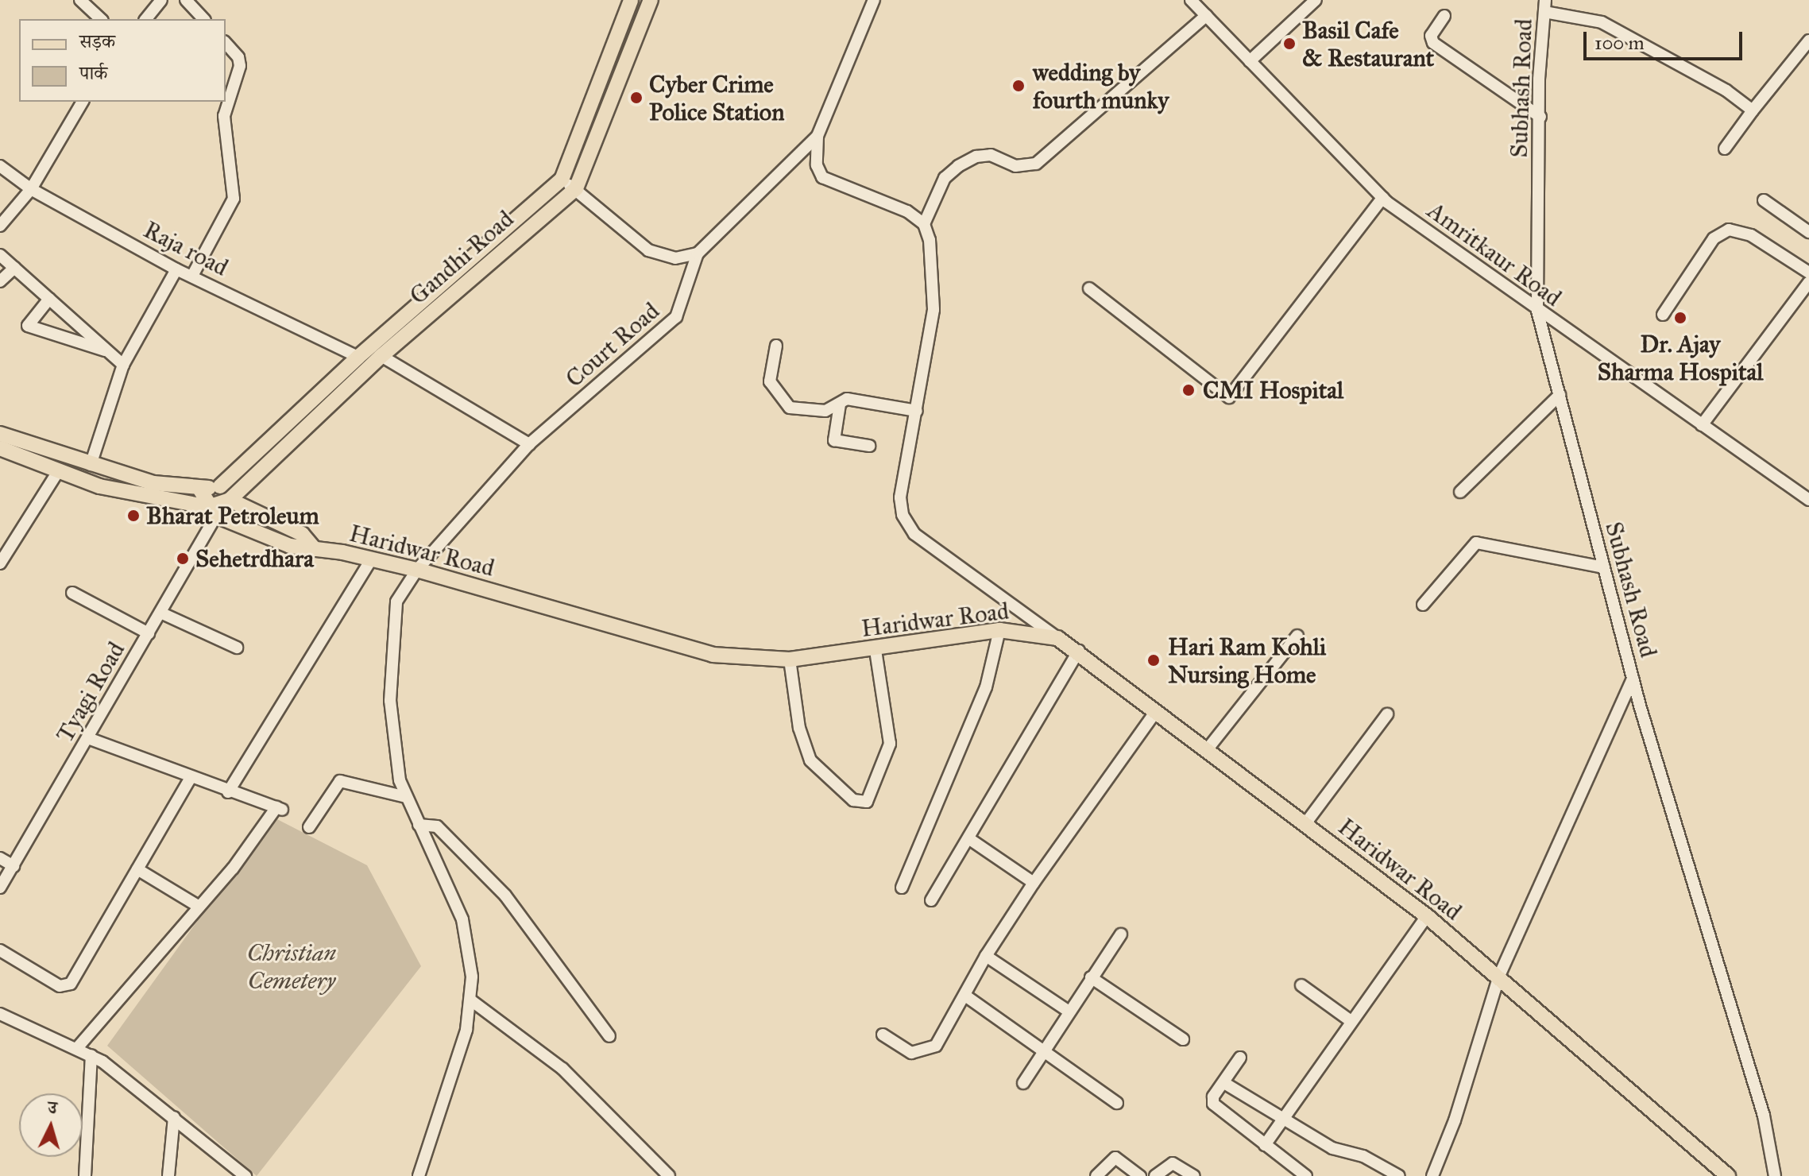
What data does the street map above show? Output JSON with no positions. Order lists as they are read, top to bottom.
{
  "streets": {
    "main road": ["Gandhi Road", "Haridwar Road"],
    "street": [
      "Subhash Road",
      "Raja road",
      "Amritkaur Road",
      "Court Road",
      "Tyagi Road"
    ]
  },
  "crossings": [
    ["Subhash Road", "Amritkaur Road"],
    ["Raja road", "Gandhi Road"],
    ["Gandhi Road", "Haridwar Road"],
    ["Court Road", "Haridwar Road"],
    ["Haridwar Road", "Tyagi Road"]
  ],
  "parks": ["Christian Cemetery"],
  "places": [
    "Basil Cafe & Restaurant",
    "wedding by fourth munky",
    "Cyber Crime Police Station",
    "Dr. Ajay Sharma Hospital",
    "CMI Hospital",
    "Bharat Petroleum",
    "Sehetrdhara",
    "Hari Ram Kohli Nursing Home"
  ],
  "legend": ["सड़क", "पार्क"],
  "scale_bar": "100 m",
  "north": "top"
}
